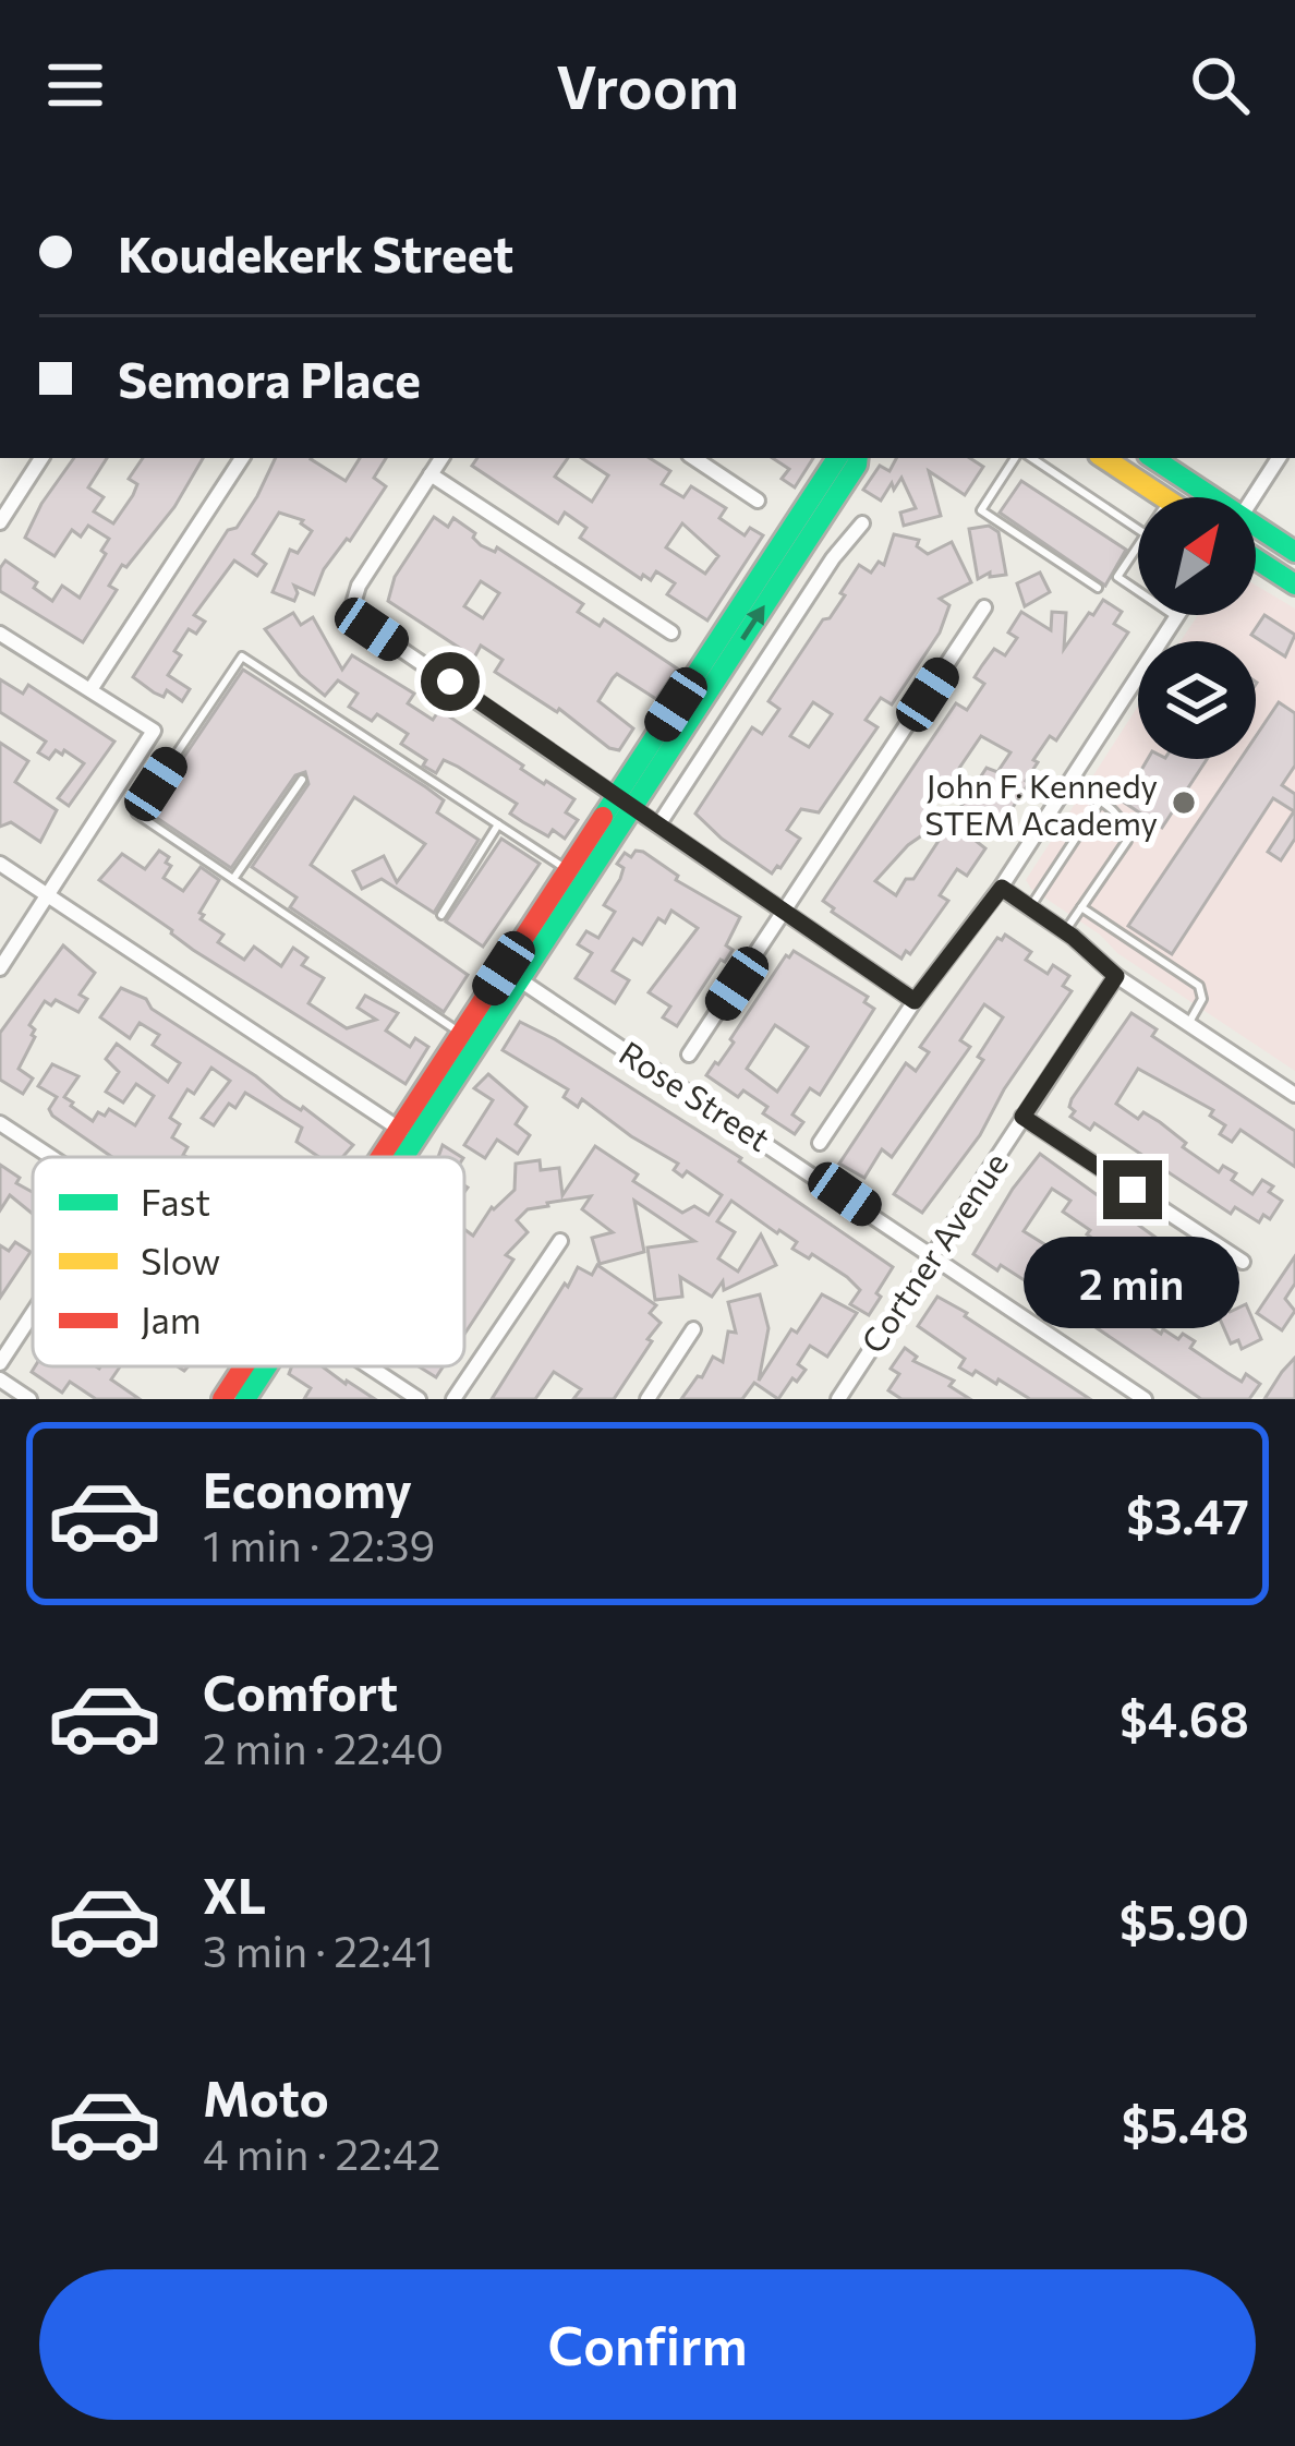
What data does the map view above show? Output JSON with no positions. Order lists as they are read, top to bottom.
{
  "streets": {
    "street": ["Rose Street", "Cortner Avenue"]
  },
  "crossings": [
    ["Rose Street", "Cortner Avenue"]
  ],
  "places": ["John F. Kennedy STEM Academy"],
  "legend": ["Fast", "Slow", "Jam"],
  "north": "top right",
  "page": {
    "header": "Vroom",
    "banner": ["Koudekerk Street", "Semora Place"],
    "bubble": "2 min",
    "list": [
      {
        "name": "Economy",
        "note": "1 min · 22:39",
        "value": "$3.47"
      },
      {
        "name": "Comfort",
        "note": "2 min · 22:40",
        "value": "$4.68"
      },
      {
        "name": "XL",
        "note": "3 min · 22:41",
        "value": "$5.90"
      },
      {
        "name": "Moto",
        "note": "4 min · 22:42",
        "value": "$5.48"
      }
    ],
    "buttons": "Confirm"
  }
}
